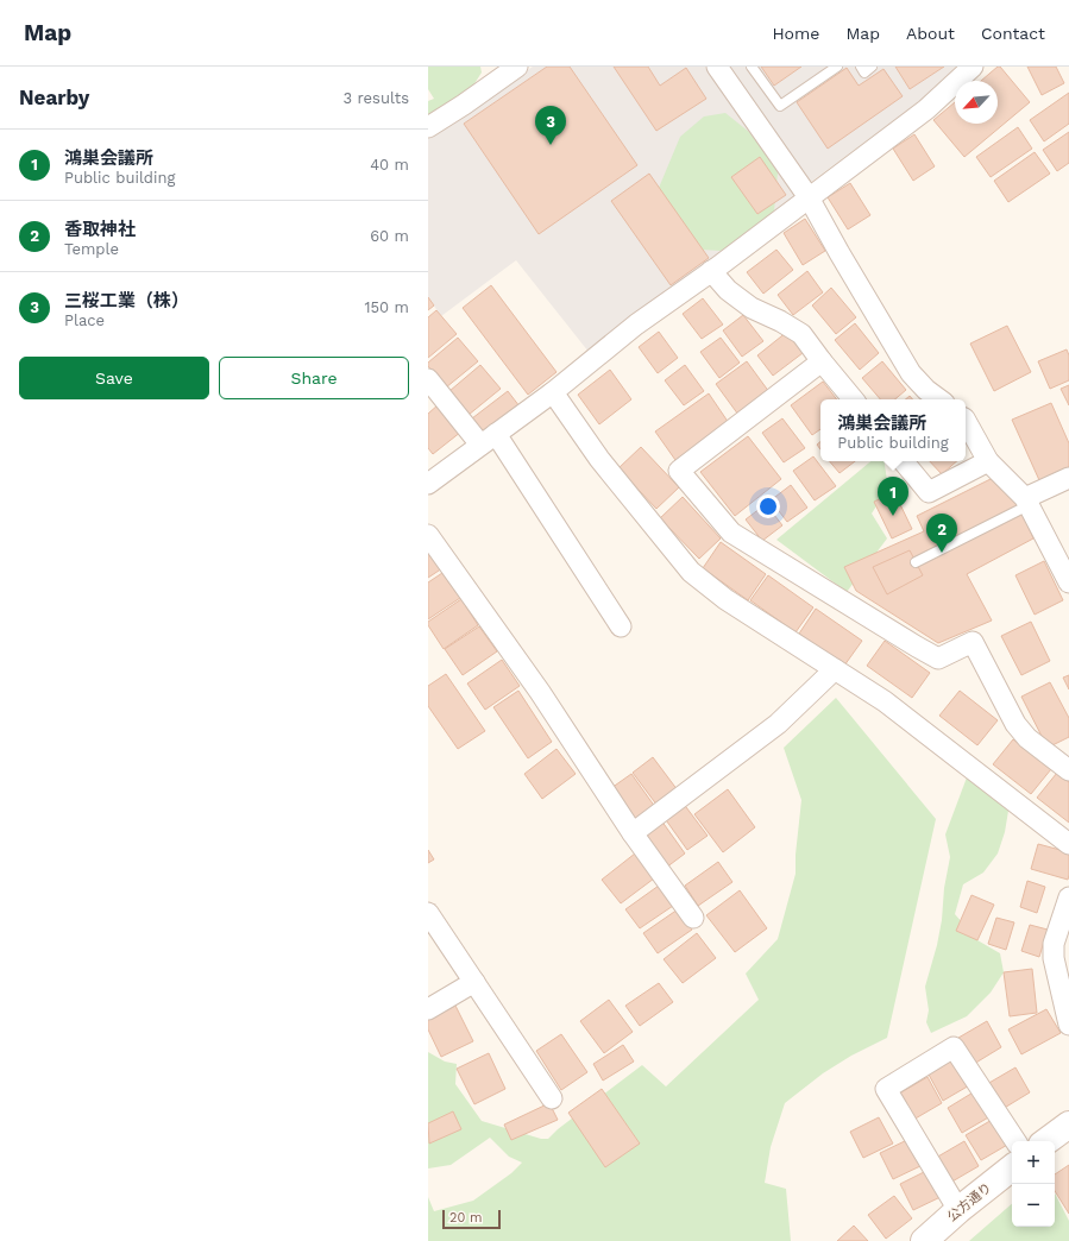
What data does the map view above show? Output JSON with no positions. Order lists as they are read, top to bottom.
{
  "streets": {
    "street": ["公方通り"]
  },
  "scale_bar": "20 m",
  "north": "bottom left",
  "page": {
    "header": "Map",
    "nav": [
      "Home",
      "Map",
      "About",
      "Contact"
    ],
    "heading": ["Nearby", "3 results"],
    "pins": ["3", "1", "2"],
    "list": [
      {
        "mark": "1",
        "name": "鴻巣会議所",
        "note": "Public building",
        "value": "40 m"
      },
      {
        "mark": "2",
        "name": "香取神社",
        "note": "Temple",
        "value": "60 m"
      },
      {
        "mark": "3",
        "name": "三桜工業（株）",
        "note": "Place",
        "value": "150 m"
      }
    ],
    "buttons": ["Save", "Share"],
    "popup": ["鴻巣会議所", "Public building"],
    "map_buttons": ["+", "−"],
    "scale": "20 m"
  }
}
